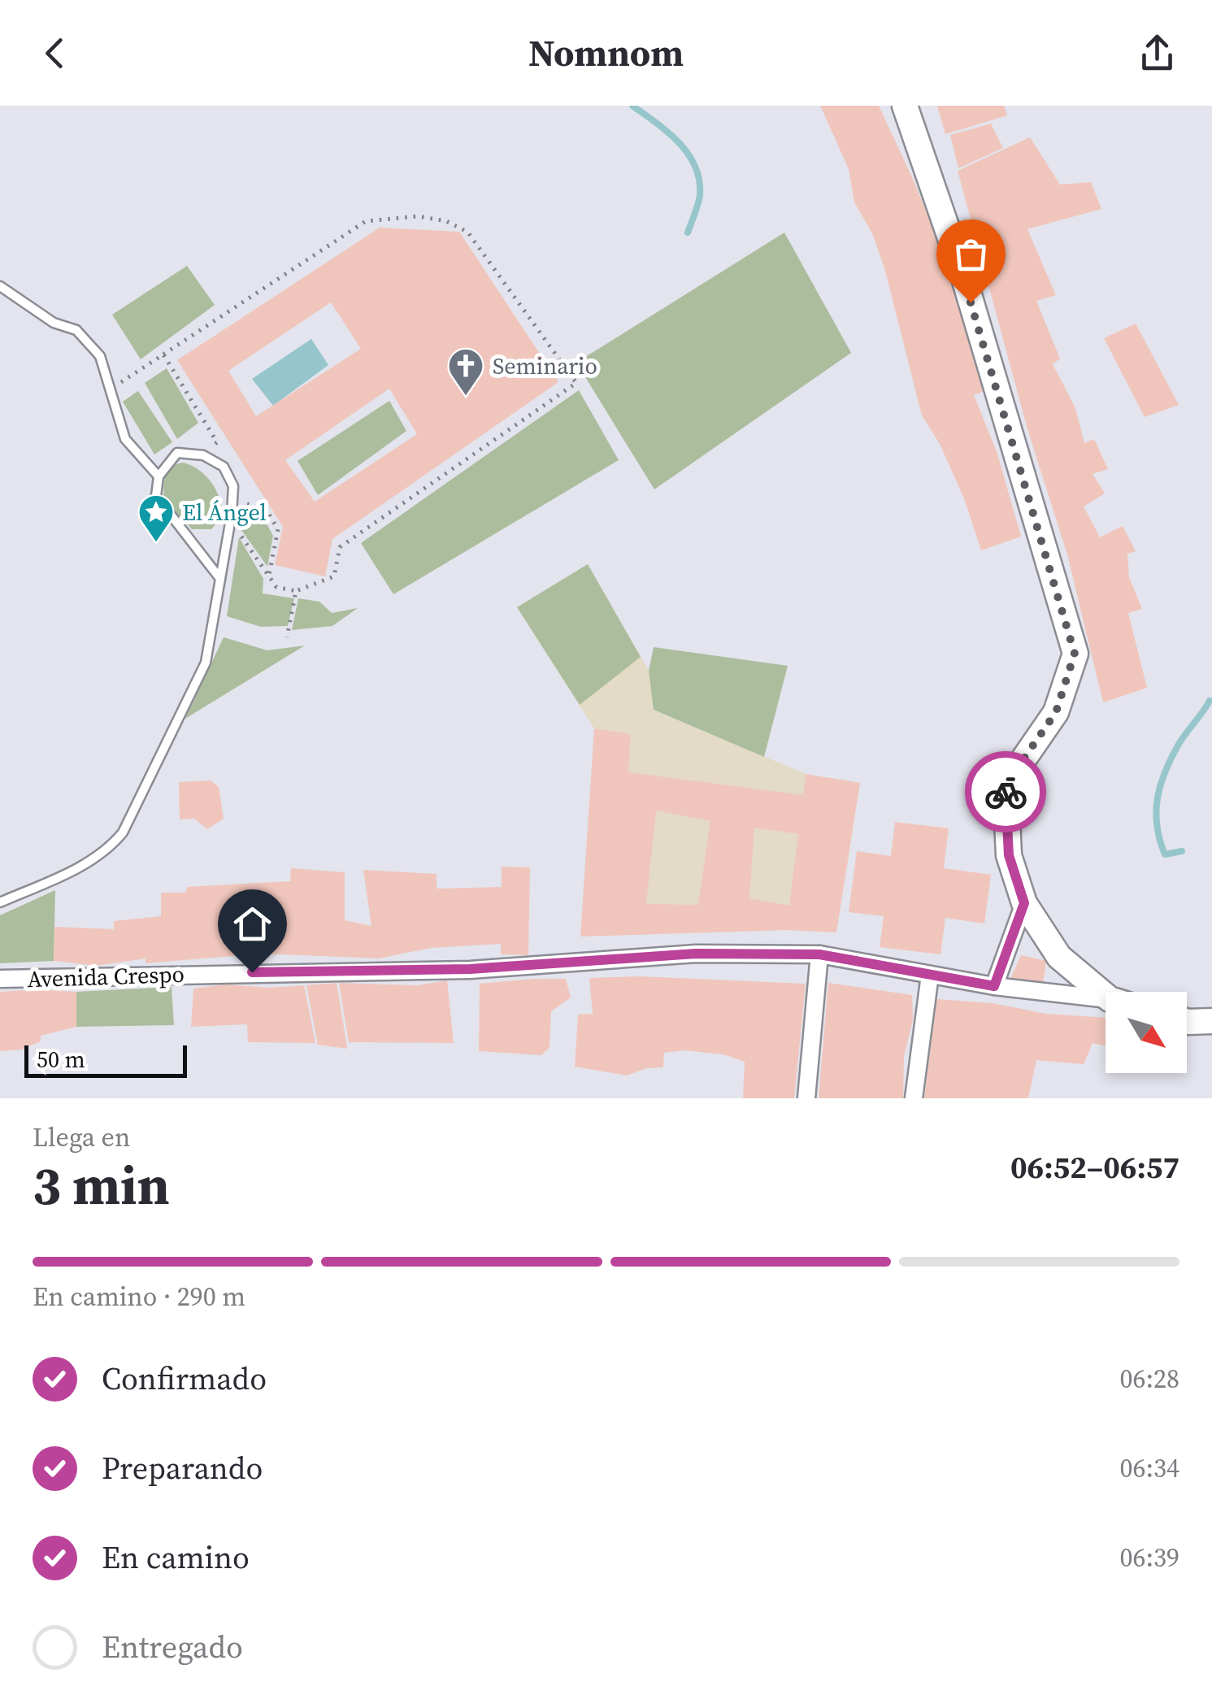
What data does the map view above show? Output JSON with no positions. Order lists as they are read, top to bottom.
{
  "streets": {
    "street": ["Avenida Crespo"]
  },
  "places": {
    "church": ["Seminario"],
    "place": ["El Ángel"]
  },
  "scale_bar": "50 m",
  "north": "bottom right",
  "page": {
    "header": "Nomnom",
    "scale": "50 m",
    "heading": ["3 min", "Llega en", "06:52–06:57"],
    "bar": "En camino · 290 m",
    "list": [
      ["Confirmado", "06:28"],
      ["Preparando", "06:34"],
      ["En camino", "06:39"],
      "Entregado"
    ]
  }
}
